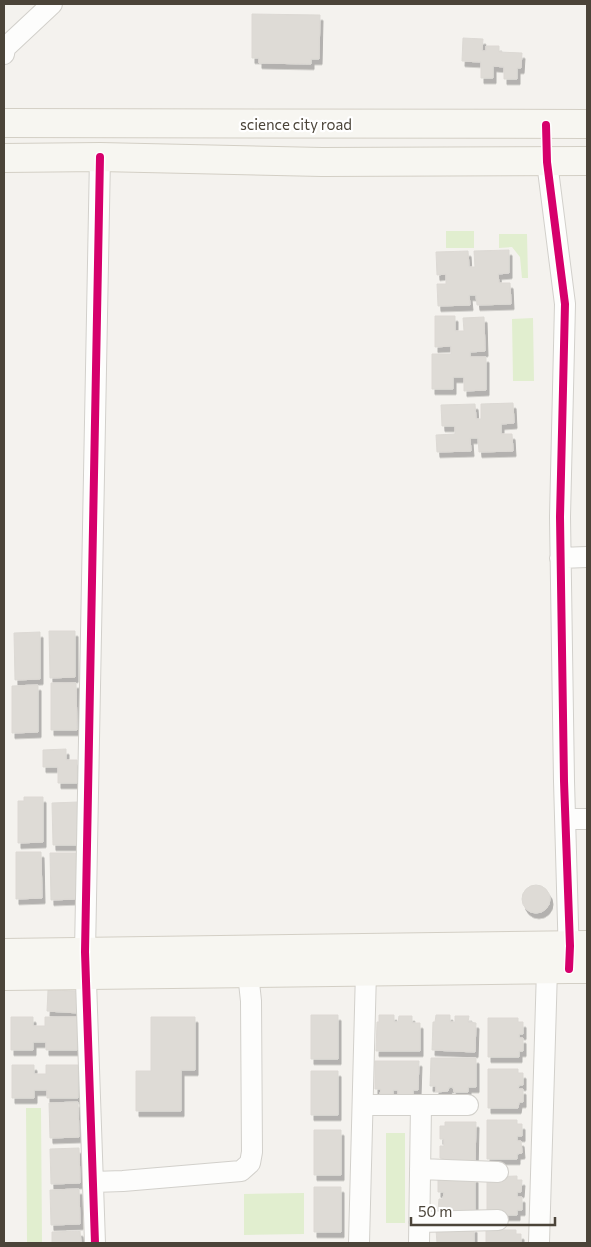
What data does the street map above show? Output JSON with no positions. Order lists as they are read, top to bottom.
{
  "streets": {
    "main road": ["science city road"]
  },
  "scale_bar": "50 m"
}
